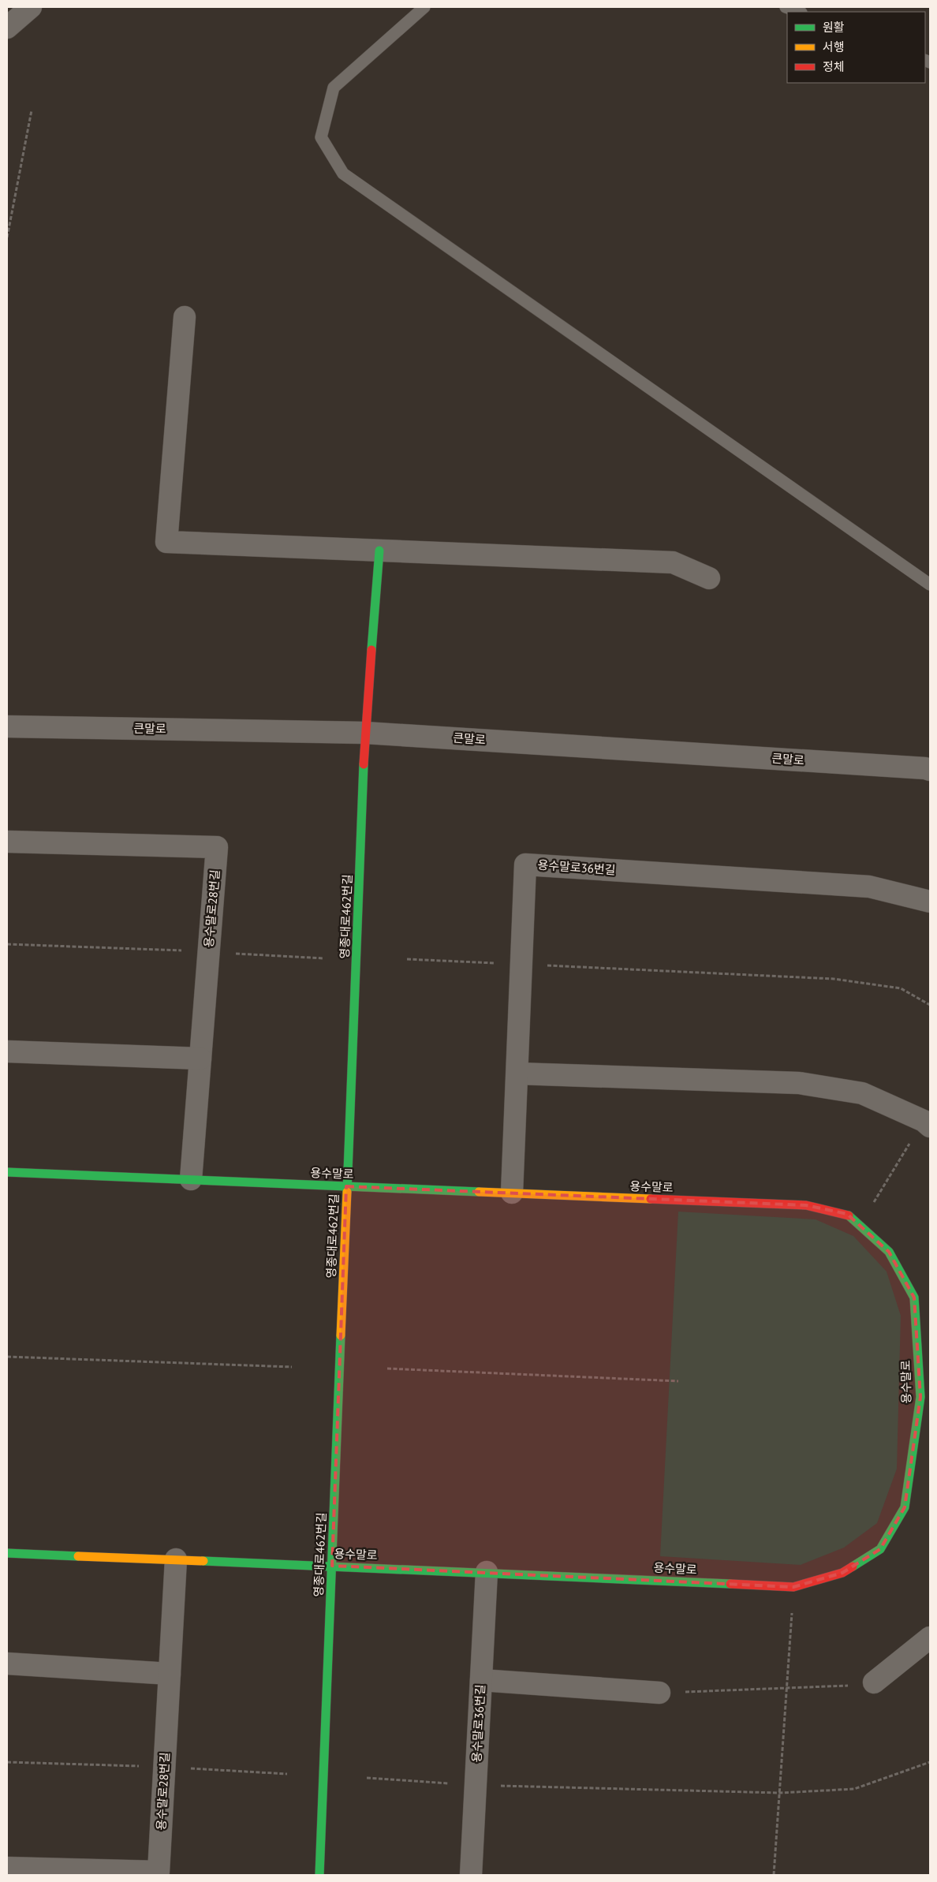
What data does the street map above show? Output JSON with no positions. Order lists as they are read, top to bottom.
{
  "streets": {
    "street": [
      "큰말로",
      "용수말로36번길",
      "용수말로28번길",
      "영종대로462번길",
      "용수말로"
    ]
  },
  "crossings": [
    ["큰말로", "영종대로462번길"],
    ["용수말로36번길", "용수말로"],
    ["용수말로28번길", "용수말로"],
    ["영종대로462번길", "용수말로"]
  ],
  "legend": ["원활", "서행", "정체"]
}
